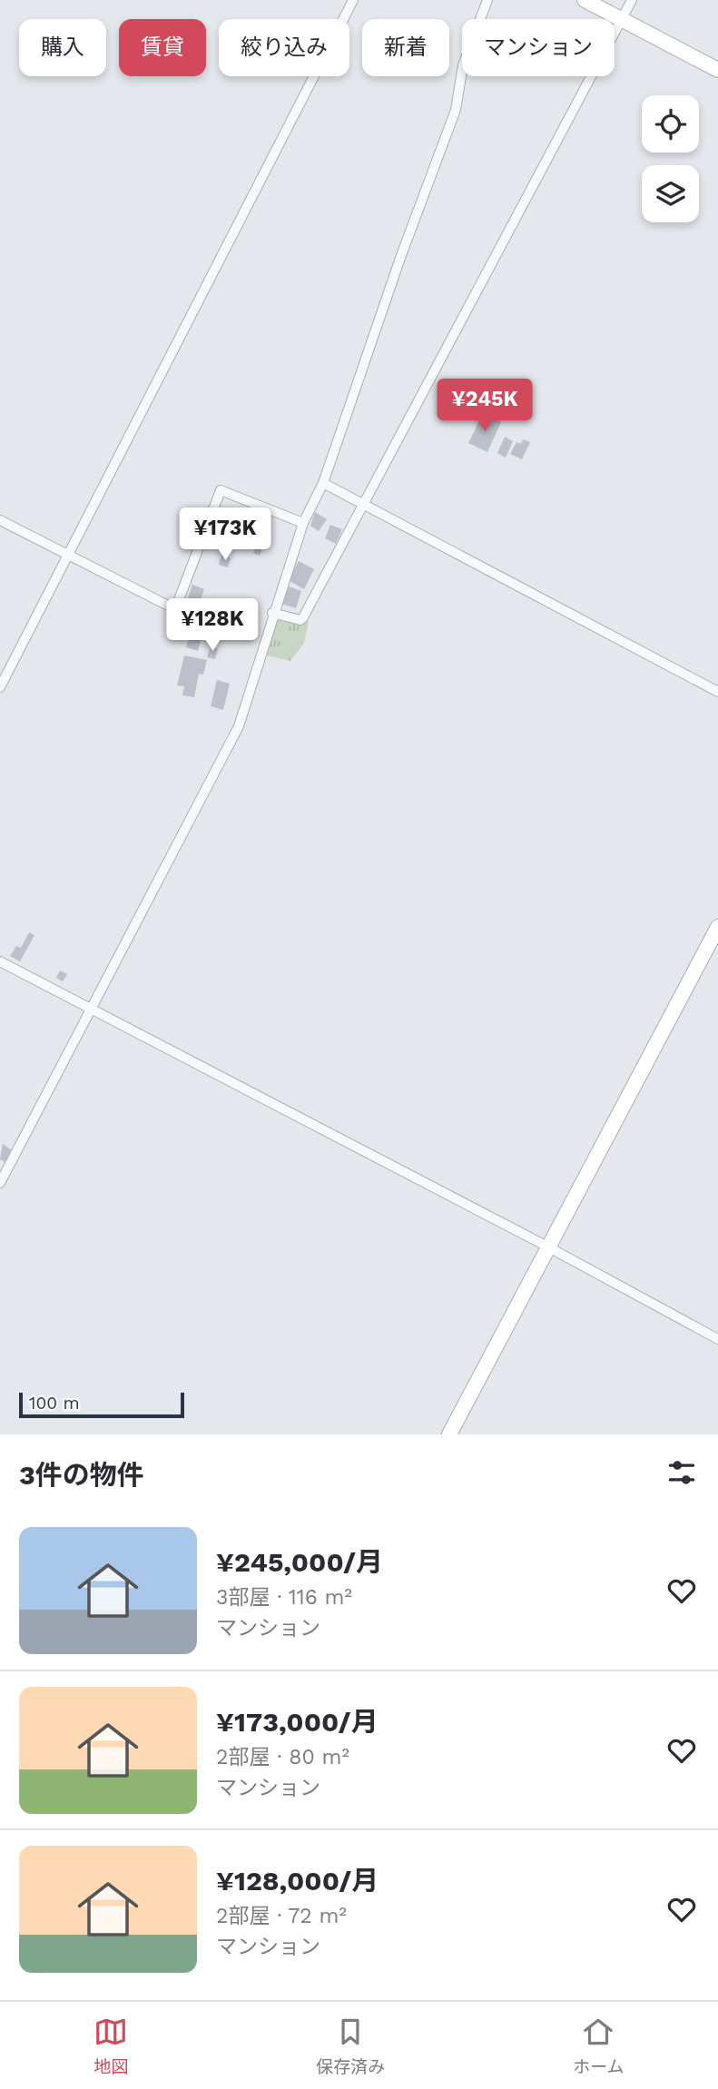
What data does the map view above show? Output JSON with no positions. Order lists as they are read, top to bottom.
{
  "scale_bar": "100 m",
  "page": {
    "chip": [
      "購入",
      "賃貸",
      "絞り込み",
      "新着",
      "マンション"
    ],
    "price": ["¥245K", "¥173K", "¥128K"],
    "scale": "100 m",
    "heading": "3件の物件",
    "list": [
      {
        "name": "¥245,000/月",
        "note": "3部屋 · 116 m² · マンション"
      },
      {
        "name": "¥173,000/月",
        "note": "2部屋 · 80 m² · マンション"
      },
      {
        "name": "¥128,000/月",
        "note": "2部屋 · 72 m² · マンション"
      }
    ],
    "tabs": ["地図", "保存済み", "ホーム"]
  }
}
